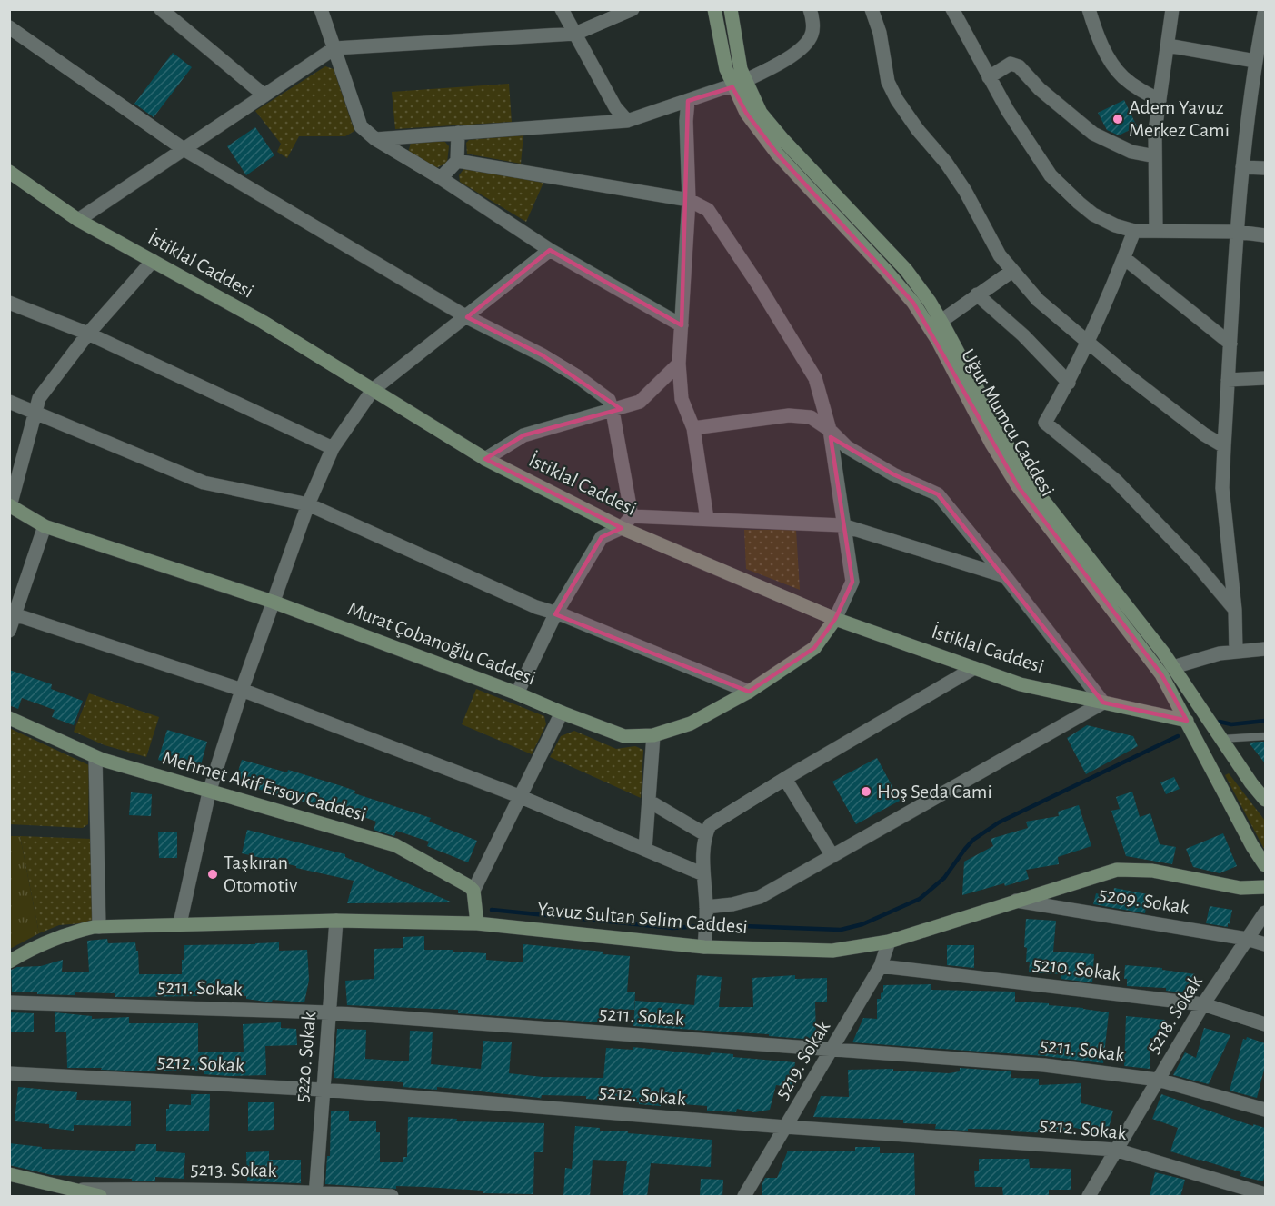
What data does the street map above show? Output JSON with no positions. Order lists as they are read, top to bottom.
{
  "streets": {
    "street": [
      "İstiklal Caddesi",
      "Uğur Mumcu Caddesi",
      "Murat Çobanoğlu Caddesi",
      "Mehmet Akif Ersoy Caddesi",
      "5209. Sokak",
      "Yavuz Sultan Selim Caddesi",
      "5210. Sokak",
      "5211. Sokak",
      "5218. Sokak",
      "5220. Sokak",
      "5219. Sokak",
      "5212. Sokak",
      "5213. Sokak"
    ]
  },
  "crossings": [
    ["İstiklal Caddesi", "Uğur Mumcu Caddesi"],
    ["İstiklal Caddesi", "Murat Çobanoğlu Caddesi"],
    ["5209. Sokak", "Yavuz Sultan Selim Caddesi"],
    ["5209. Sokak", "5218. Sokak"],
    ["Yavuz Sultan Selim Caddesi", "5220. Sokak"],
    ["Yavuz Sultan Selim Caddesi", "5219. Sokak"],
    ["5210. Sokak", "5218. Sokak"],
    ["5210. Sokak", "5219. Sokak"],
    ["5211. Sokak", "5218. Sokak"],
    ["5211. Sokak", "5220. Sokak"],
    ["5211. Sokak", "5219. Sokak"],
    ["5218. Sokak", "5212. Sokak"],
    ["5220. Sokak", "5212. Sokak"],
    ["5220. Sokak", "5213. Sokak"],
    ["5219. Sokak", "5212. Sokak"]
  ],
  "places": ["Adem Yavuz Merkez Cami", "Hoş Seda Cami", "Taşkıran Otomotiv"]
}
